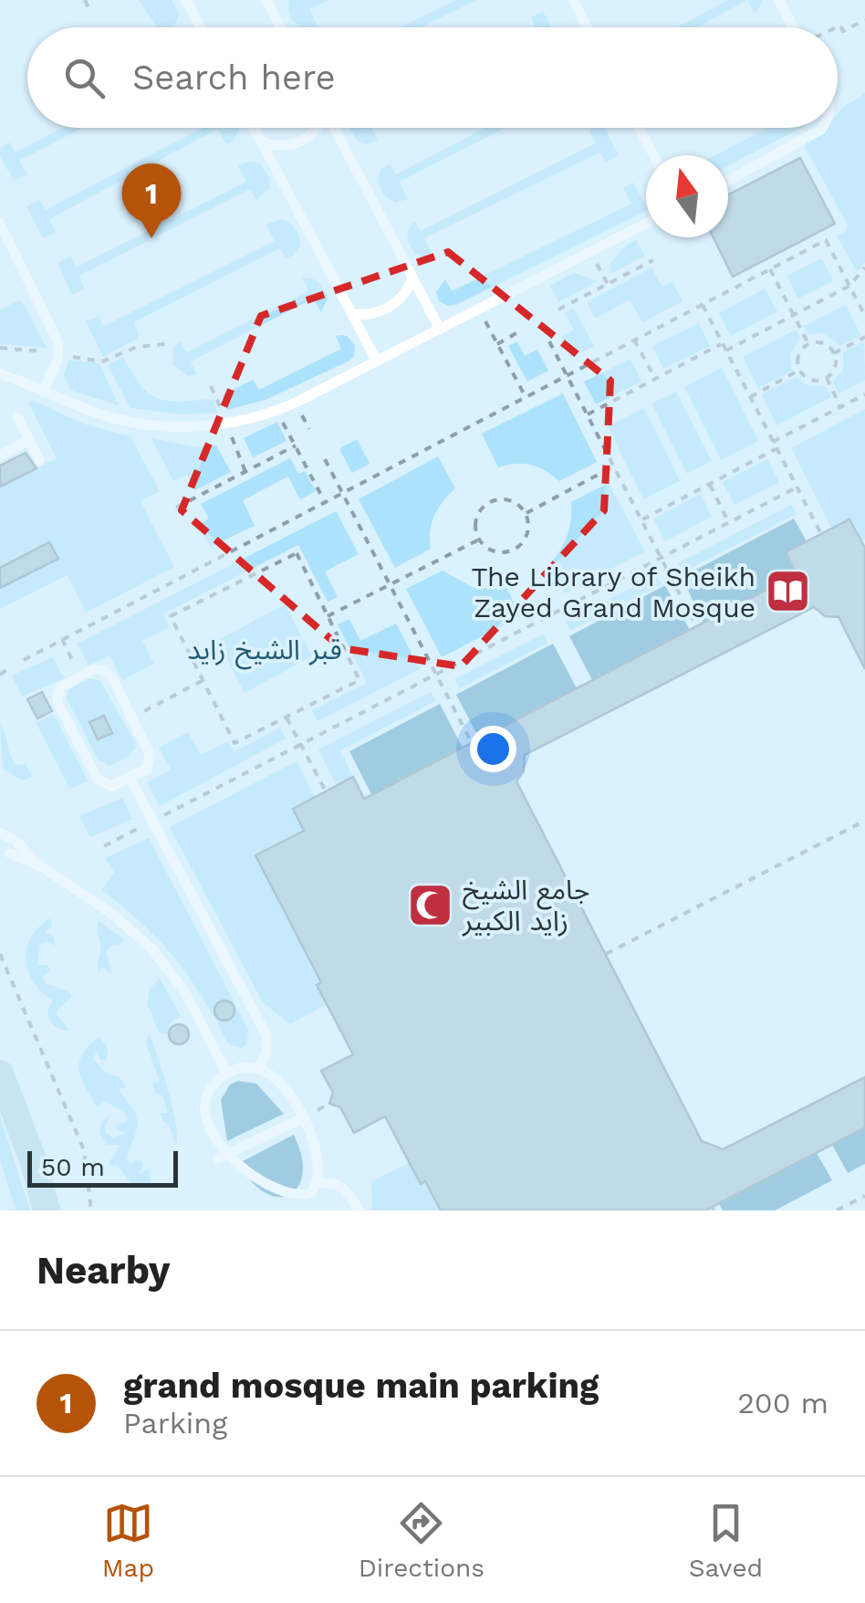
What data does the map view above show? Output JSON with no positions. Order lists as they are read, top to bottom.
{
  "parks": ["قبر الشيخ زايد"],
  "places": {
    "library": ["The Library of Sheikh Zayed Grand Mosque"],
    "mosque": ["جامع الشيخ زايد الكبير"]
  },
  "scale_bar": "50 m",
  "north": "top",
  "page": {
    "search": "Search here",
    "pins": "1",
    "scale": "50 m",
    "heading": "Nearby",
    "list": [
      {
        "mark": "1",
        "name": "grand mosque main parking",
        "note": "Parking",
        "value": "200 m"
      }
    ],
    "nav": ["Map", "Directions", "Saved"]
  }
}
